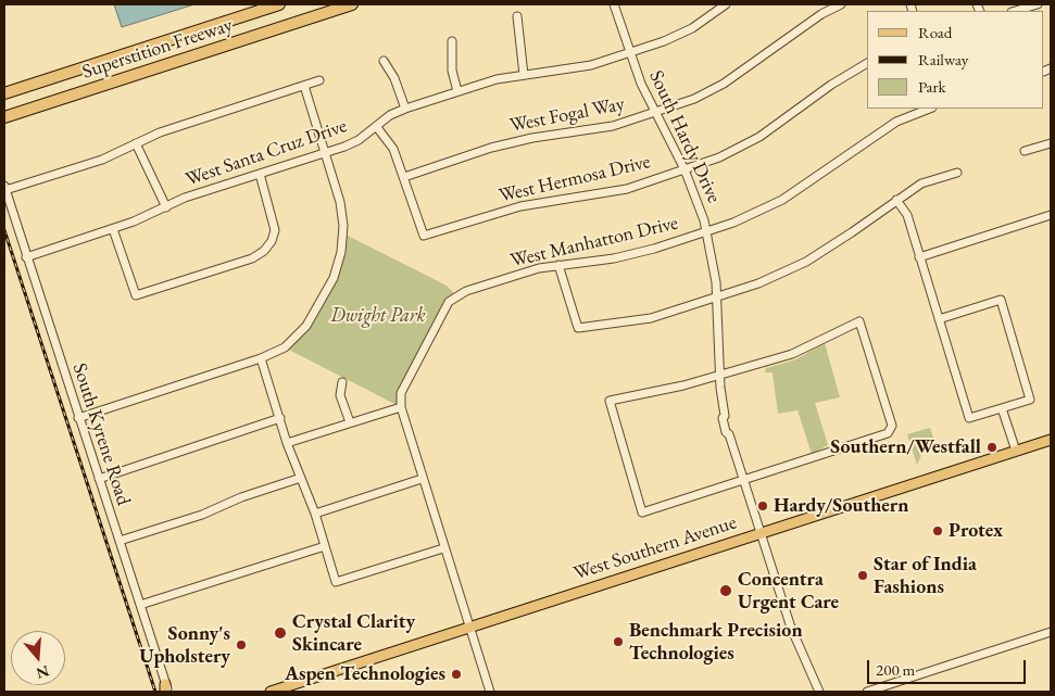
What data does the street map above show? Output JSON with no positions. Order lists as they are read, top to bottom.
{
  "streets": {
    "highway": ["Superstition Freeway"],
    "main road": ["West Southern Avenue"],
    "street": [
      "West Fogal Way",
      "South Hardy Drive",
      "West Santa Cruz Drive",
      "West Hermosa Drive",
      "West Manhatton Drive",
      "South Kyrene Road"
    ]
  },
  "crossings": [
    ["West Fogal Way", "South Hardy Drive"],
    ["West Fogal Way", "West Hermosa Drive"],
    ["South Hardy Drive", "West Santa Cruz Drive"],
    ["South Hardy Drive", "West Hermosa Drive"],
    ["South Hardy Drive", "West Manhatton Drive"],
    ["South Hardy Drive", "West Southern Avenue"],
    ["West Santa Cruz Drive", "South Kyrene Road"]
  ],
  "parks": ["Dwight Park"],
  "places": [
    "Southern/Westfall",
    "Hardy/Southern",
    "Protex",
    "Star of India Fashions",
    "Concentra Urgent Care",
    "Crystal Clarity Skincare",
    "Benchmark Precision Technologies",
    "Sonny's Upholstery",
    "Aspen Technologies"
  ],
  "legend": ["Road", "Railway", "Park"],
  "scale_bar": "200 m",
  "north": "bottom"
}
